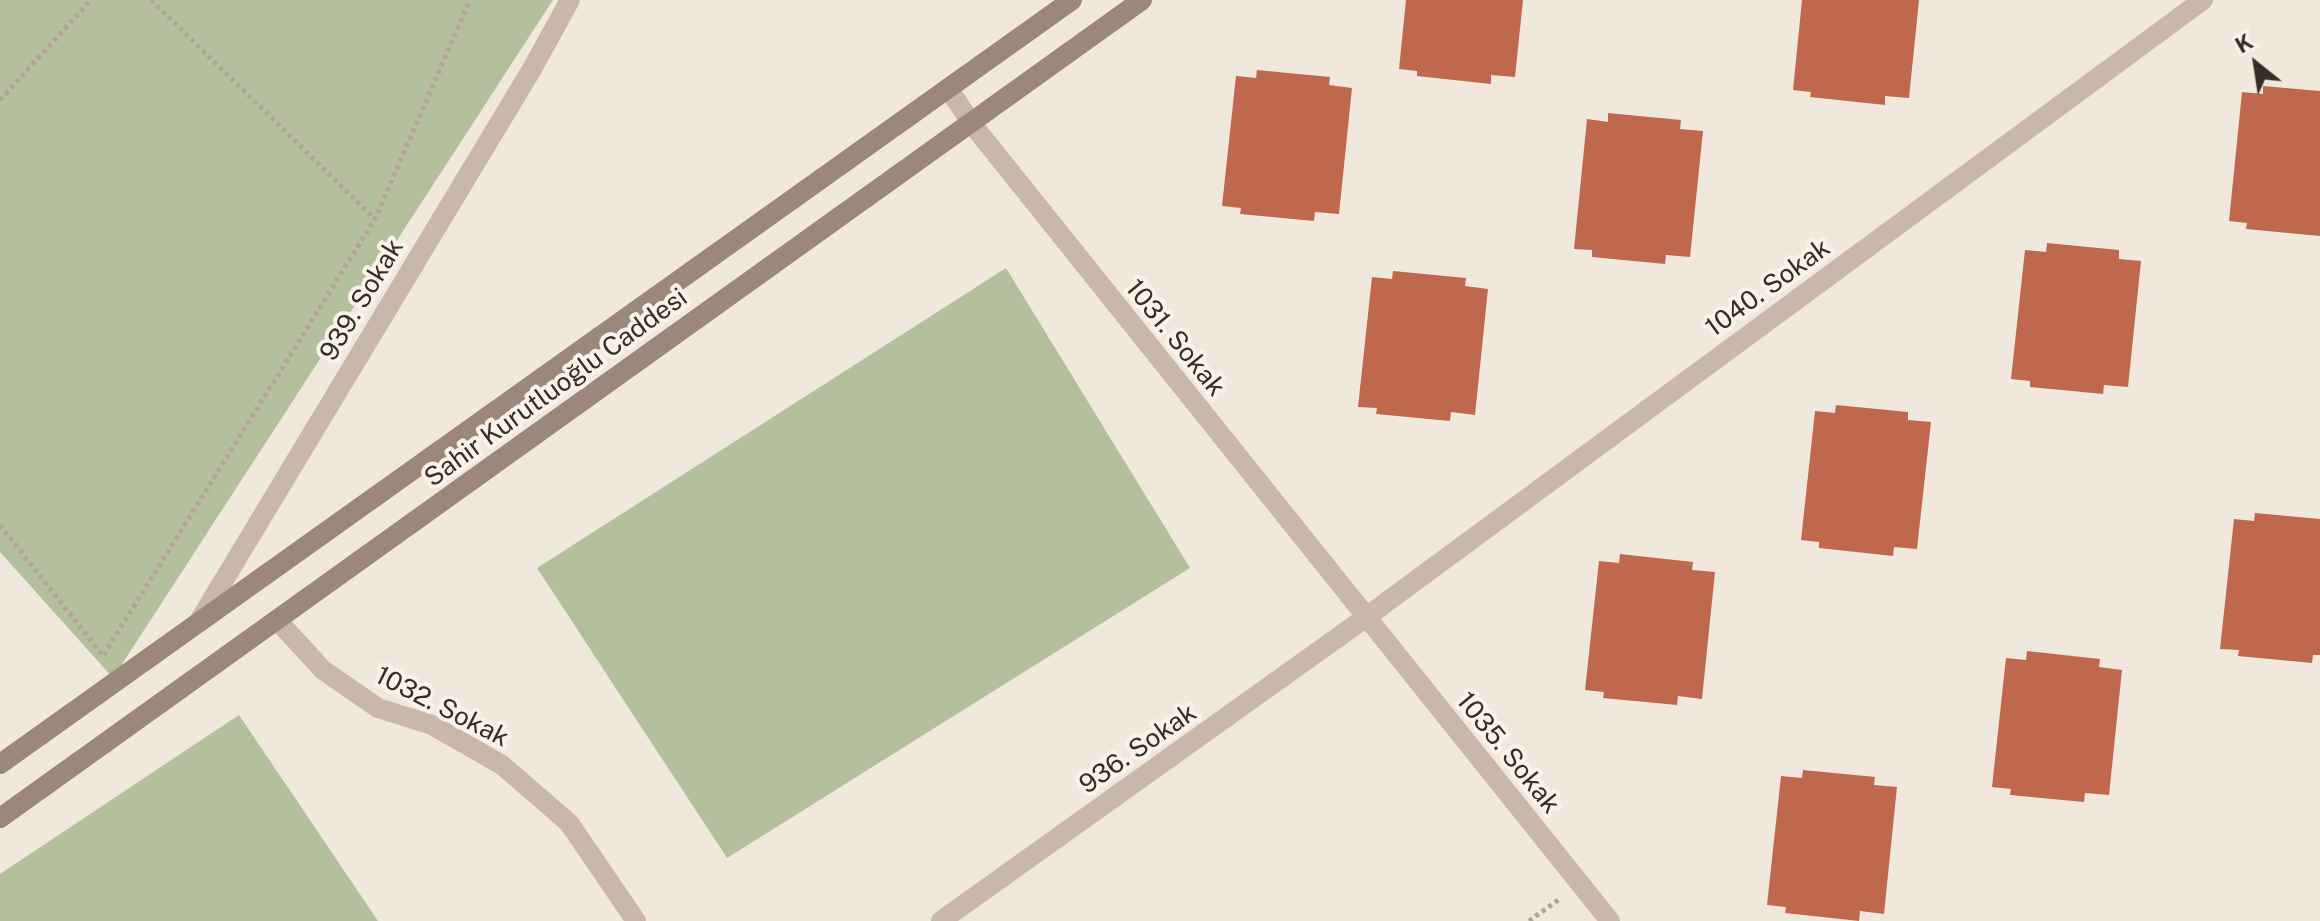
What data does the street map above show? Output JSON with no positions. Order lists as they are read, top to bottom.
{
  "streets": {
    "street": [
      "1040. Sokak",
      "939. Sokak",
      "1031. Sokak",
      "Sahir Kurutluoğlu Caddesi",
      "1032. Sokak",
      "936. Sokak",
      "1035. Sokak"
    ]
  },
  "crossings": [
    ["1040. Sokak", "1031. Sokak"],
    ["1040. Sokak", "936. Sokak"],
    ["1040. Sokak", "1035. Sokak"],
    ["939. Sokak", "Sahir Kurutluoğlu Caddesi"],
    ["1031. Sokak", "Sahir Kurutluoğlu Caddesi"],
    ["1031. Sokak", "936. Sokak"],
    ["1031. Sokak", "1035. Sokak"],
    ["Sahir Kurutluoğlu Caddesi", "1032. Sokak"],
    ["936. Sokak", "1035. Sokak"]
  ],
  "north": "top left"
}
